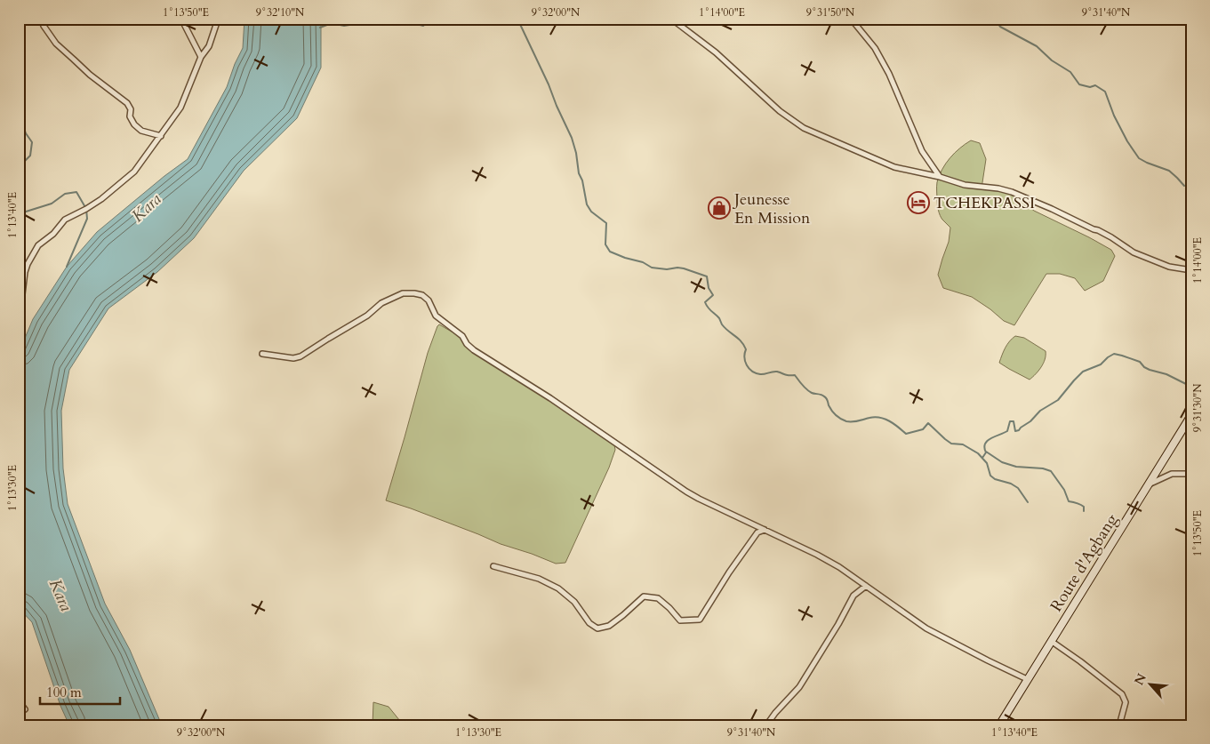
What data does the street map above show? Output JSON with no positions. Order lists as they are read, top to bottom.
{
  "streets": {
    "main road": ["Route d'Agbang"]
  },
  "water": ["Kara"],
  "places": {
    "hotel": ["TCHEKPASSI"],
    "shop": ["Jeunesse En Mission"]
  },
  "scale_bar": "100 m",
  "north": "top left",
  "coordinates": [
    "1°13'50\"E",
    "9°32'10\"N",
    "9°32'00\"N",
    "1°14'00\"E",
    "9°31'50\"N",
    "9°31'40\"N",
    "1°13'40\"E",
    "9°31'30\"N",
    "1°13'30\"E"
  ]
}
